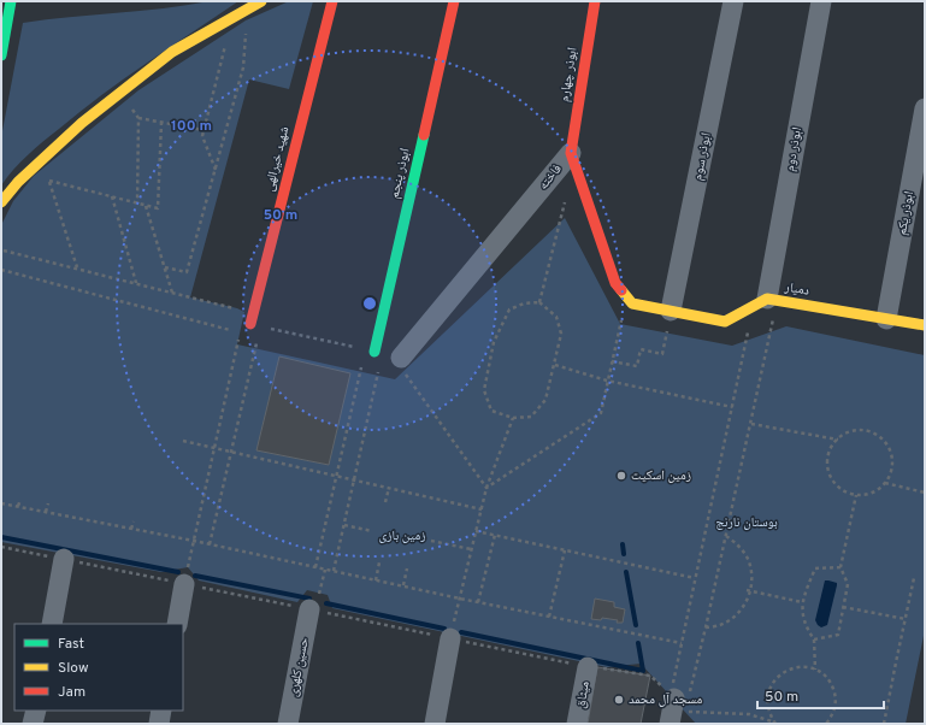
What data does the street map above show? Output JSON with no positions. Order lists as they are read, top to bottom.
{
  "streets": {
    "main road": [
      "ابوذر چهارم",
      "شهید خیرالهی",
      "ابوذر پنجم",
      "فاخته",
      "دمیار"
    ],
    "street": [
      "ابوذر دوم",
      "ابوذر سوم",
      "ابوذر یکم",
      "حسین کلهری",
      "میثاق"
    ]
  },
  "crossings": [
    ["ابوذر چهارم", "فاخته"],
    ["ابوذر دوم", "دمیار"],
    ["ابوذر یکم", "دمیار"]
  ],
  "parks": ["بوستان نارنج", "زمین بازی"],
  "places": ["زمین اسکیت", "مسجد آل محمد"],
  "legend": ["Fast", "Slow", "Jam"],
  "scale_bar": "50 m",
  "rings": ["100 m", "50 m"]
}
